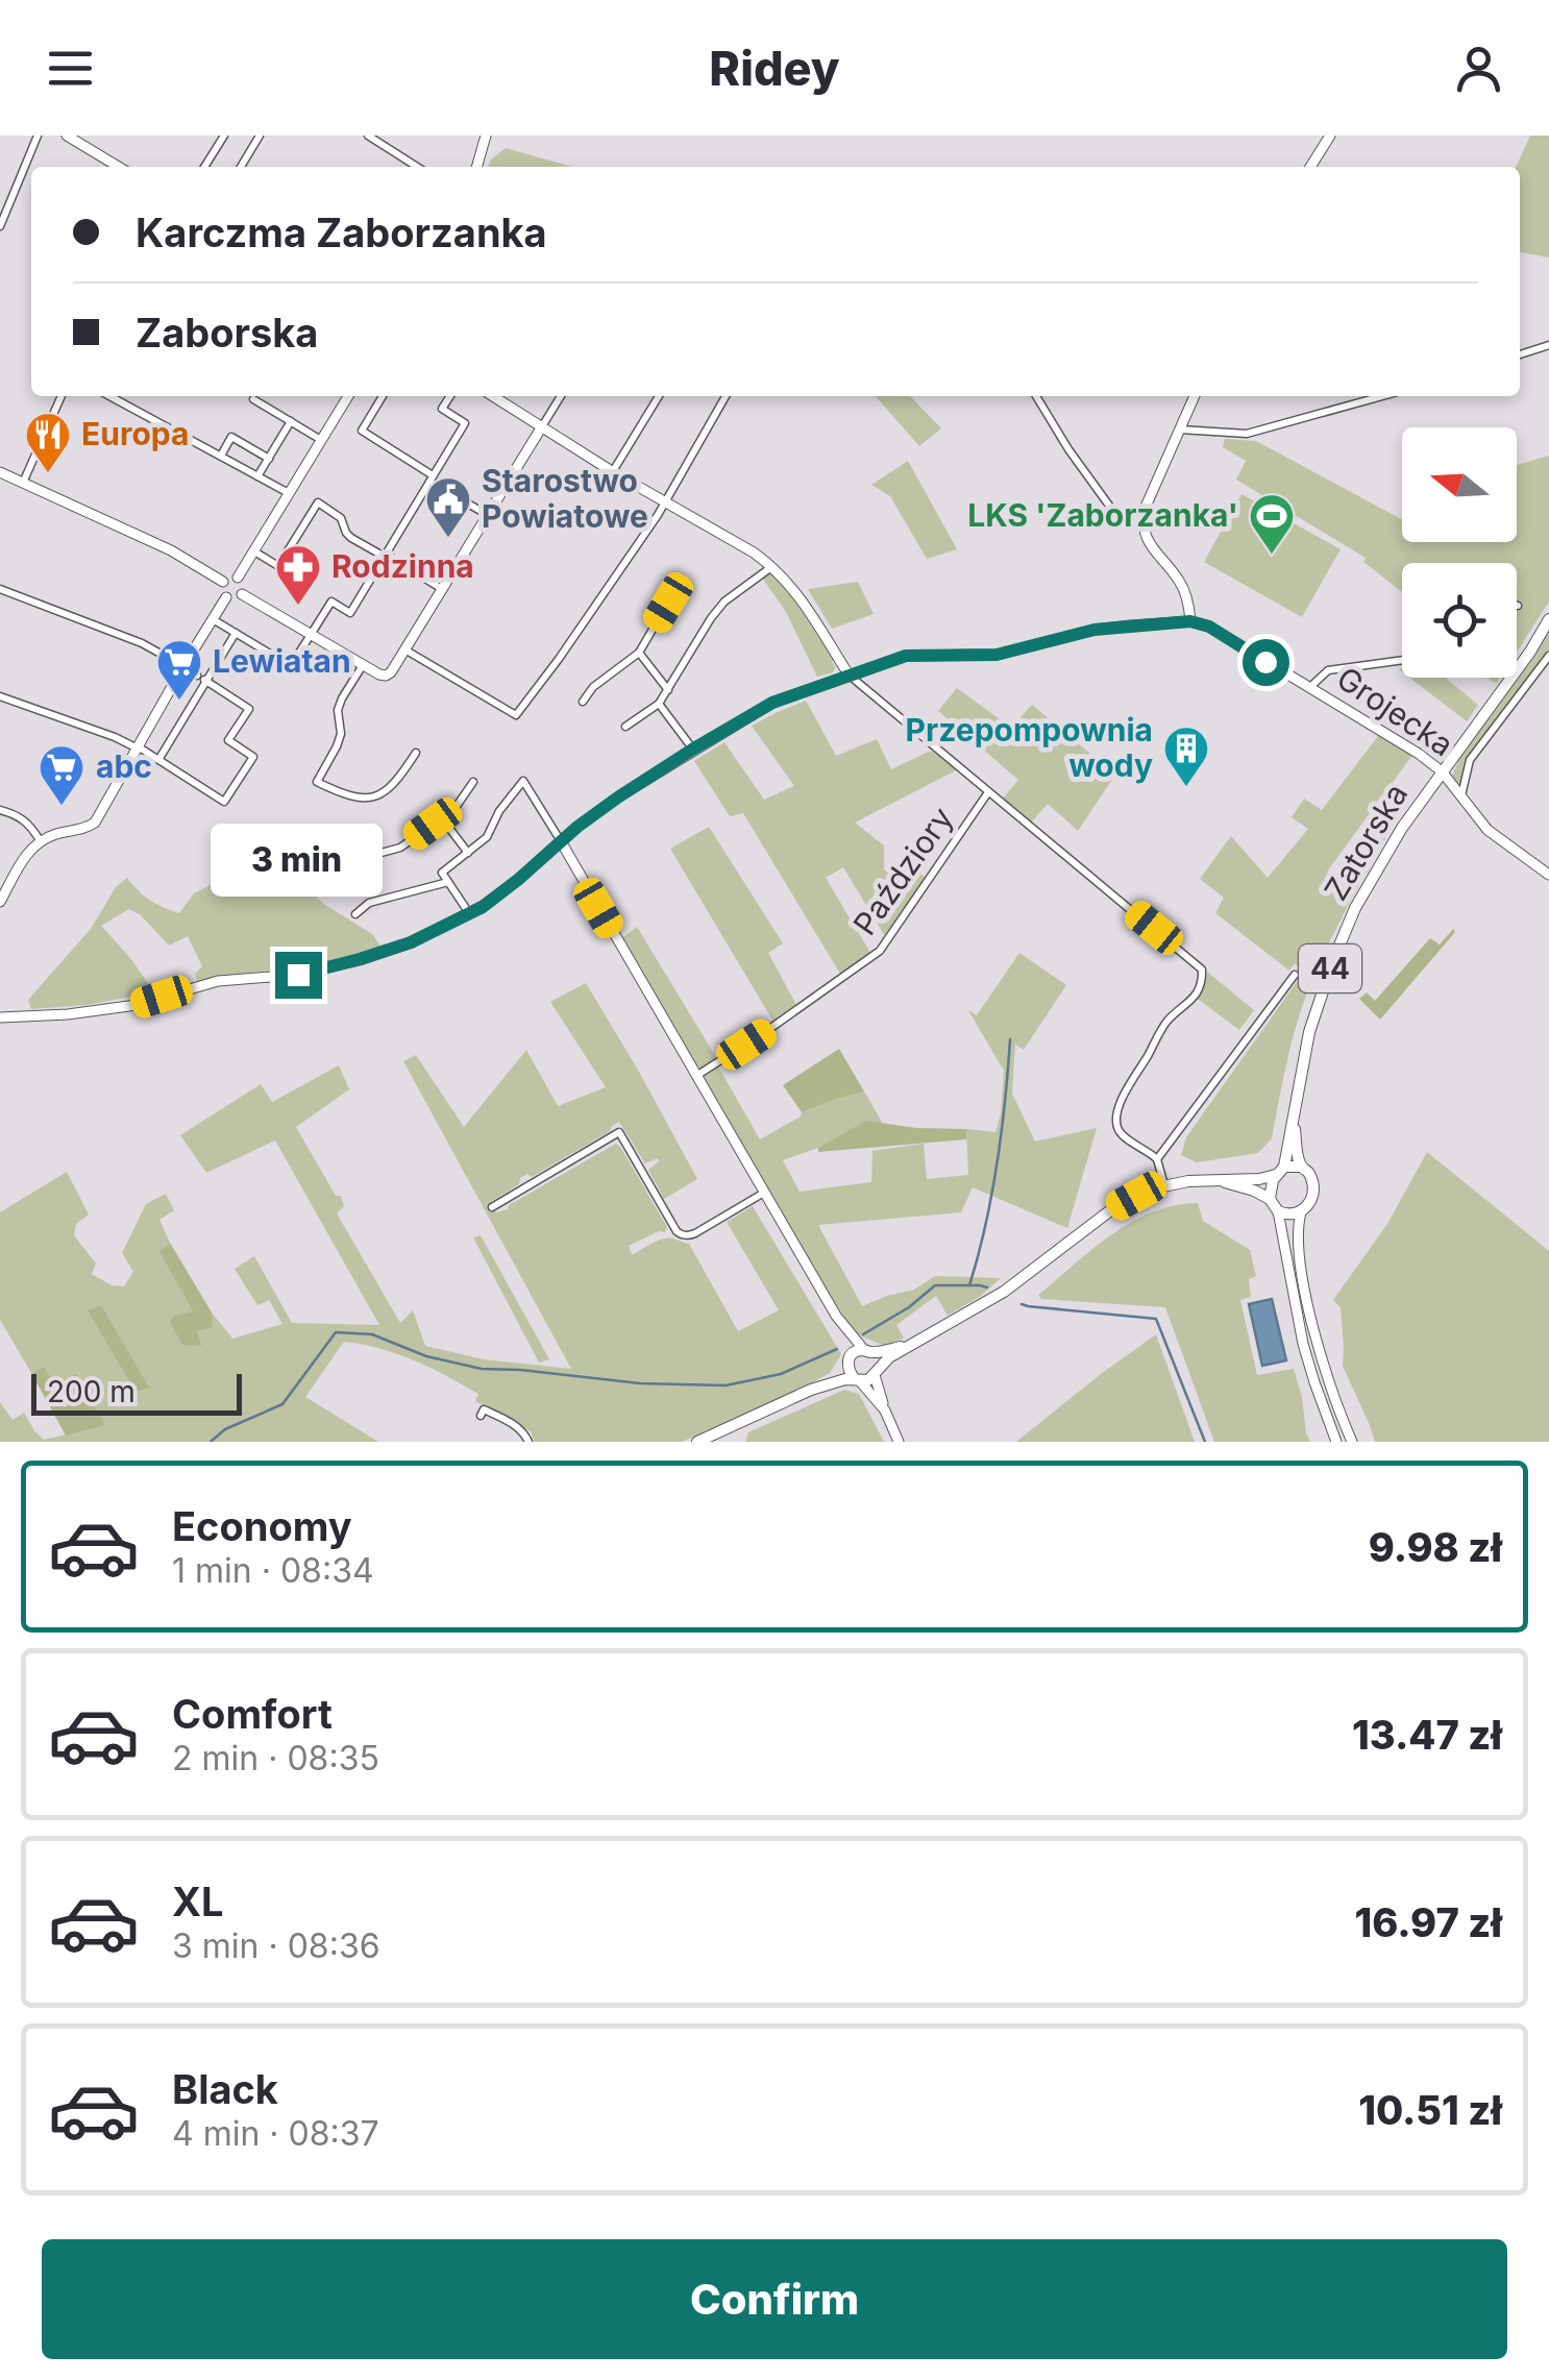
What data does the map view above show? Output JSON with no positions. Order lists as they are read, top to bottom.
{
  "streets": {
    "main road": ["Zatorska", "44"],
    "street": ["Grojecka", "Paździory"]
  },
  "crossings": [
    ["Grojecka", "Zatorska"],
    ["Zatorska", "44"]
  ],
  "places": {
    "restaurant": ["Europa"],
    "public building": ["Starostwo Powiatowe"],
    "sports": ["LKS 'Zaborzanka'"],
    "pharmacy": ["Rodzinna"],
    "supermarket": ["Lewiatan", "abc"],
    "building": ["Przepompownia wody"]
  },
  "scale_bar": "200 m",
  "north": "left",
  "page": {
    "header": "Ridey",
    "banner": ["Karczma Zaborzanka", "Zaborska"],
    "bubble": "3 min",
    "scale": "200 m",
    "list": [
      {
        "name": "Economy",
        "note": "1 min · 08:34",
        "value": "9.98 zł"
      },
      {
        "name": "Comfort",
        "note": "2 min · 08:35",
        "value": "13.47 zł"
      },
      {
        "name": "XL",
        "note": "3 min · 08:36",
        "value": "16.97 zł"
      },
      {
        "name": "Black",
        "note": "4 min · 08:37",
        "value": "10.51 zł"
      }
    ],
    "buttons": "Confirm"
  }
}
